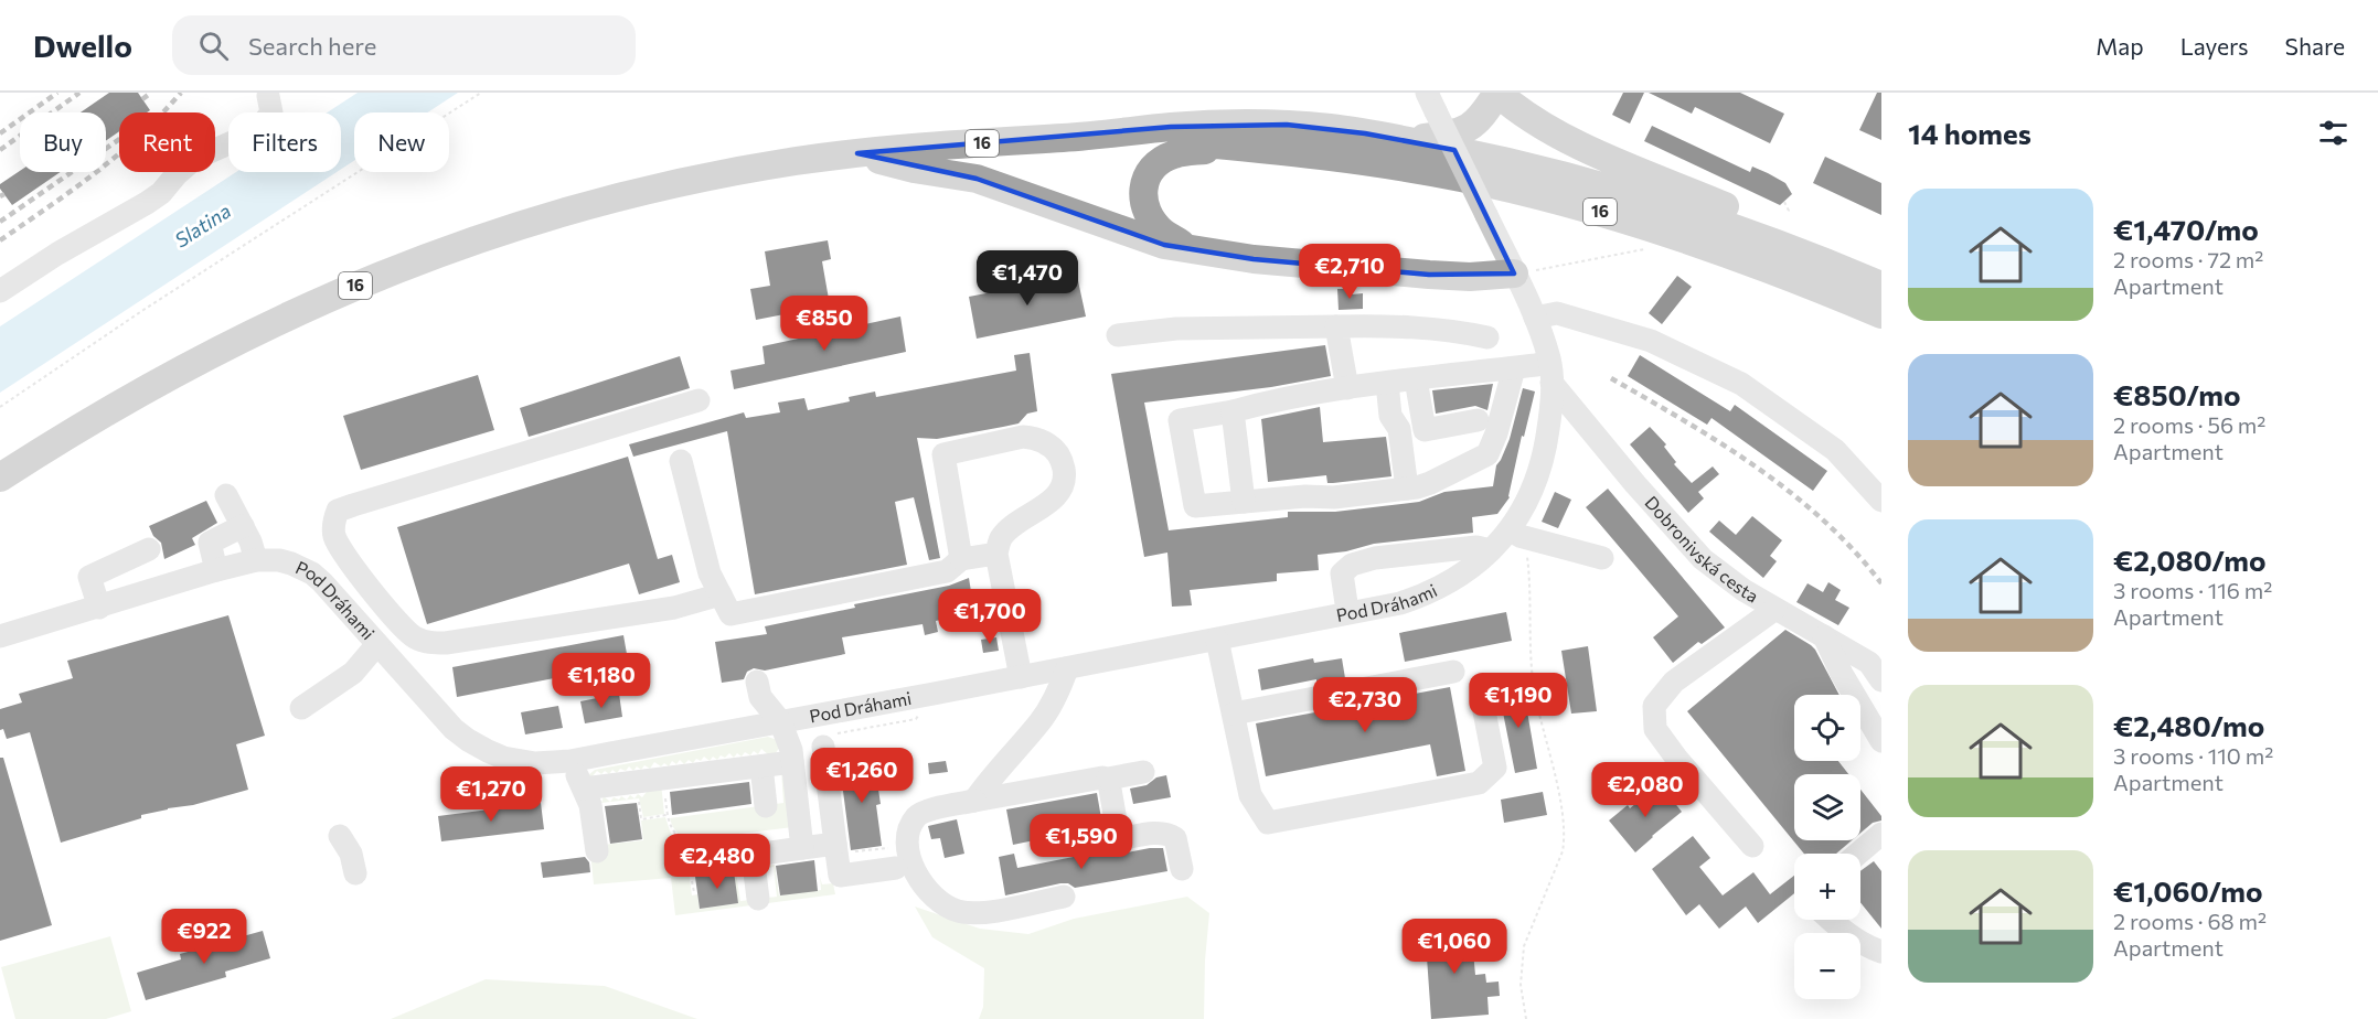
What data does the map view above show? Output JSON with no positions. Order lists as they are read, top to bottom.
{
  "streets": {
    "main road": ["16"],
    "street": ["Dobronivská cesta", "Pod Dráhami"]
  },
  "crossings": [
    ["Dobronivská cesta", "Pod Dráhami"]
  ],
  "water": ["Slatina"],
  "page": {
    "header": "Dwello",
    "search": "Search here",
    "nav": ["Map", "Layers", "Share"],
    "heading": "14 homes",
    "chip": [
      "Buy",
      "Rent",
      "Filters",
      "New"
    ],
    "list": [
      {
        "name": "€1,470/mo",
        "note": "2 rooms · 72 m² · Apartment"
      },
      {
        "name": "€850/mo",
        "note": "2 rooms · 56 m² · Apartment"
      },
      {
        "name": "€2,080/mo",
        "note": "3 rooms · 116 m² · Apartment"
      },
      {
        "name": "€2,480/mo",
        "note": "3 rooms · 110 m² · Apartment"
      },
      {
        "name": "€1,060/mo",
        "note": "2 rooms · 68 m² · Apartment"
      }
    ],
    "price": [
      "€2,710",
      "€1,470",
      "€850",
      "€1,700",
      "€1,180",
      "€1,190",
      "€2,730",
      "€1,260",
      "€2,080",
      "€1,270",
      "€1,590",
      "€2,480",
      "€922",
      "€1,060"
    ],
    "map_buttons": ["+", "−"]
  }
}
